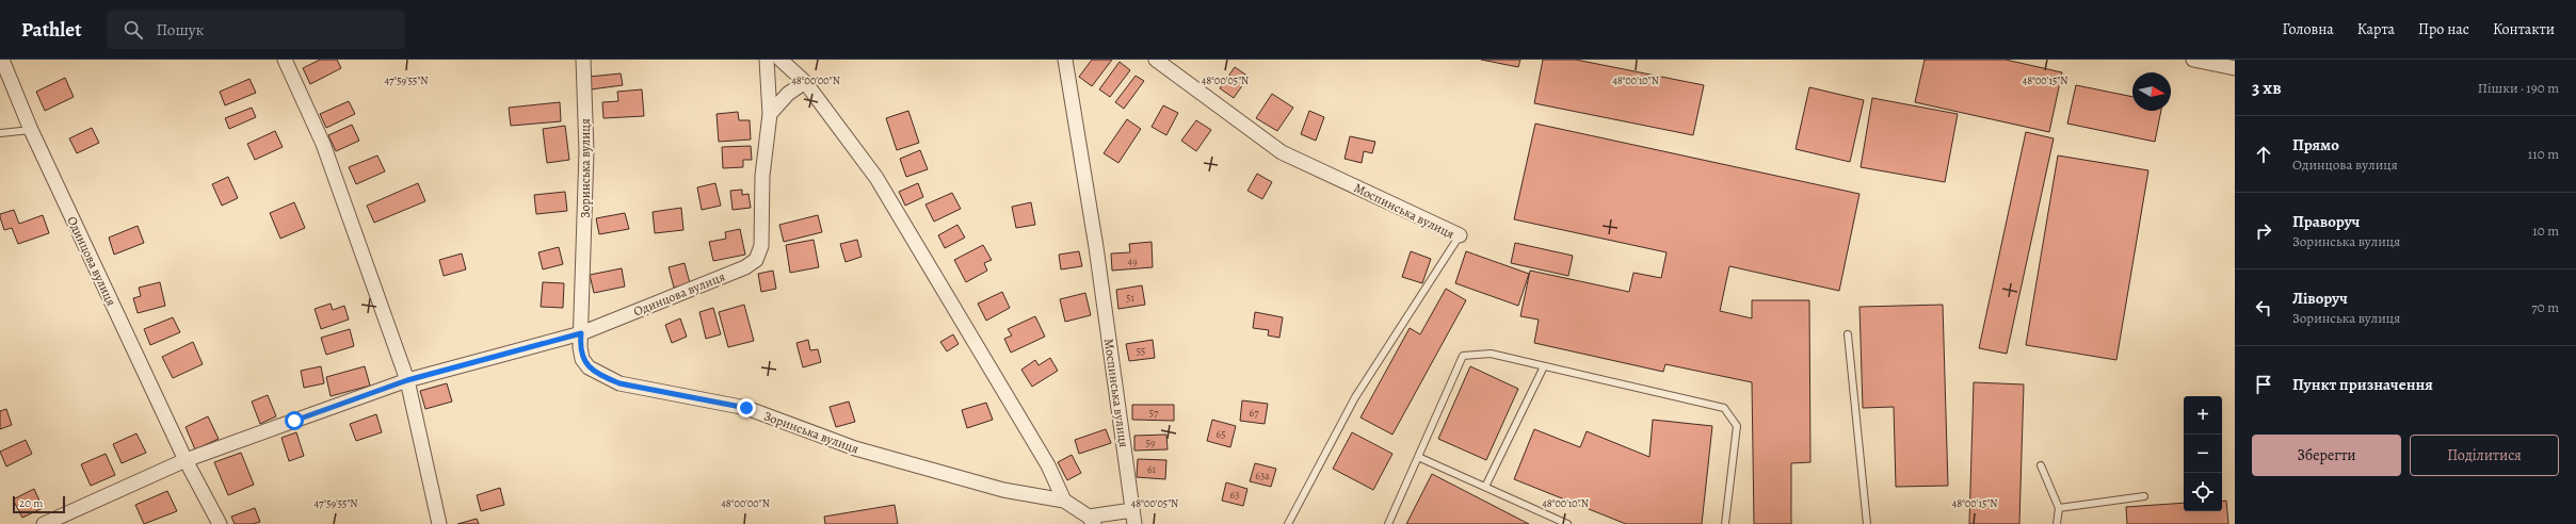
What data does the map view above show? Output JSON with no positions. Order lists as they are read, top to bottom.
{
  "streets": {
    "street": ["Зоринська вулиця", "Моспинська вулиця", "Одинцова вулиця"]
  },
  "crossings": [
    ["Зоринська вулиця", "Одинцова вулиця"]
  ],
  "house_numbers": [
    "49",
    "51",
    "55",
    "57",
    "67",
    "65",
    "59",
    "61",
    "63а",
    "63"
  ],
  "scale_bar": "20 m",
  "north": "right",
  "page": {
    "header": "Pathlet",
    "search": "Пошук",
    "nav": [
      "Головна",
      "Карта",
      "Про нас",
      "Контакти"
    ],
    "heading": ["3 хв", "Пішки · 190 m"],
    "list": [
      ["Прямо", "Одинцова вулиця", "110 m"],
      ["Праворуч", "Зоринська вулиця", "10 m"],
      ["Ліворуч", "Зоринська вулиця", "70 m"],
      "Пункт призначення"
    ],
    "map_buttons": ["+", "−"],
    "buttons": ["Зберегти", "Поділитися"],
    "scale": "20 m"
  },
  "coordinates": [
    "48°00'00\"N",
    "47°59'55\"N",
    "48°00'05\"N",
    "48°00'10\"N",
    "48°00'15\"N"
  ]
}
